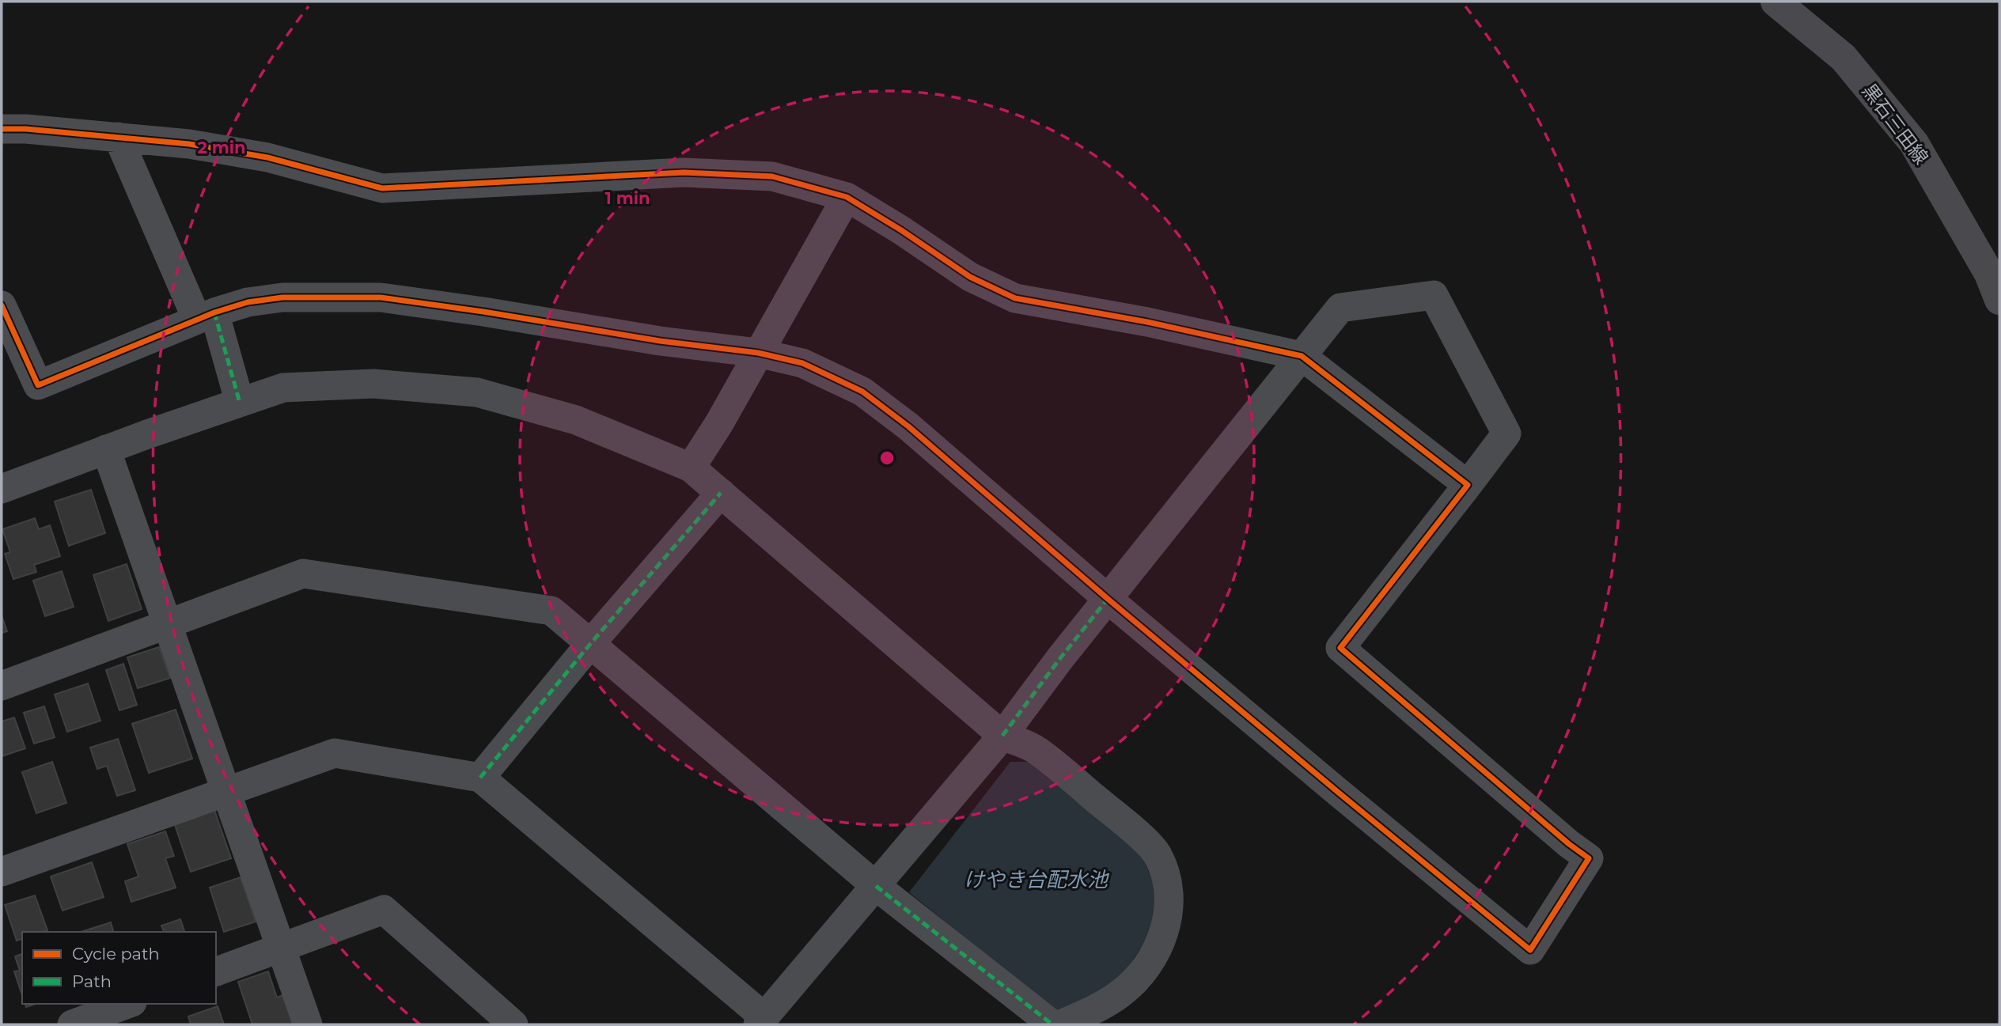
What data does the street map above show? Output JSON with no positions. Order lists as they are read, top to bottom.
{
  "streets": {
    "main road": ["黒石三田線"]
  },
  "water": ["けやき台配水池"],
  "legend": ["Cycle path", "Path"],
  "rings": ["2 min", "1 min"]
}
